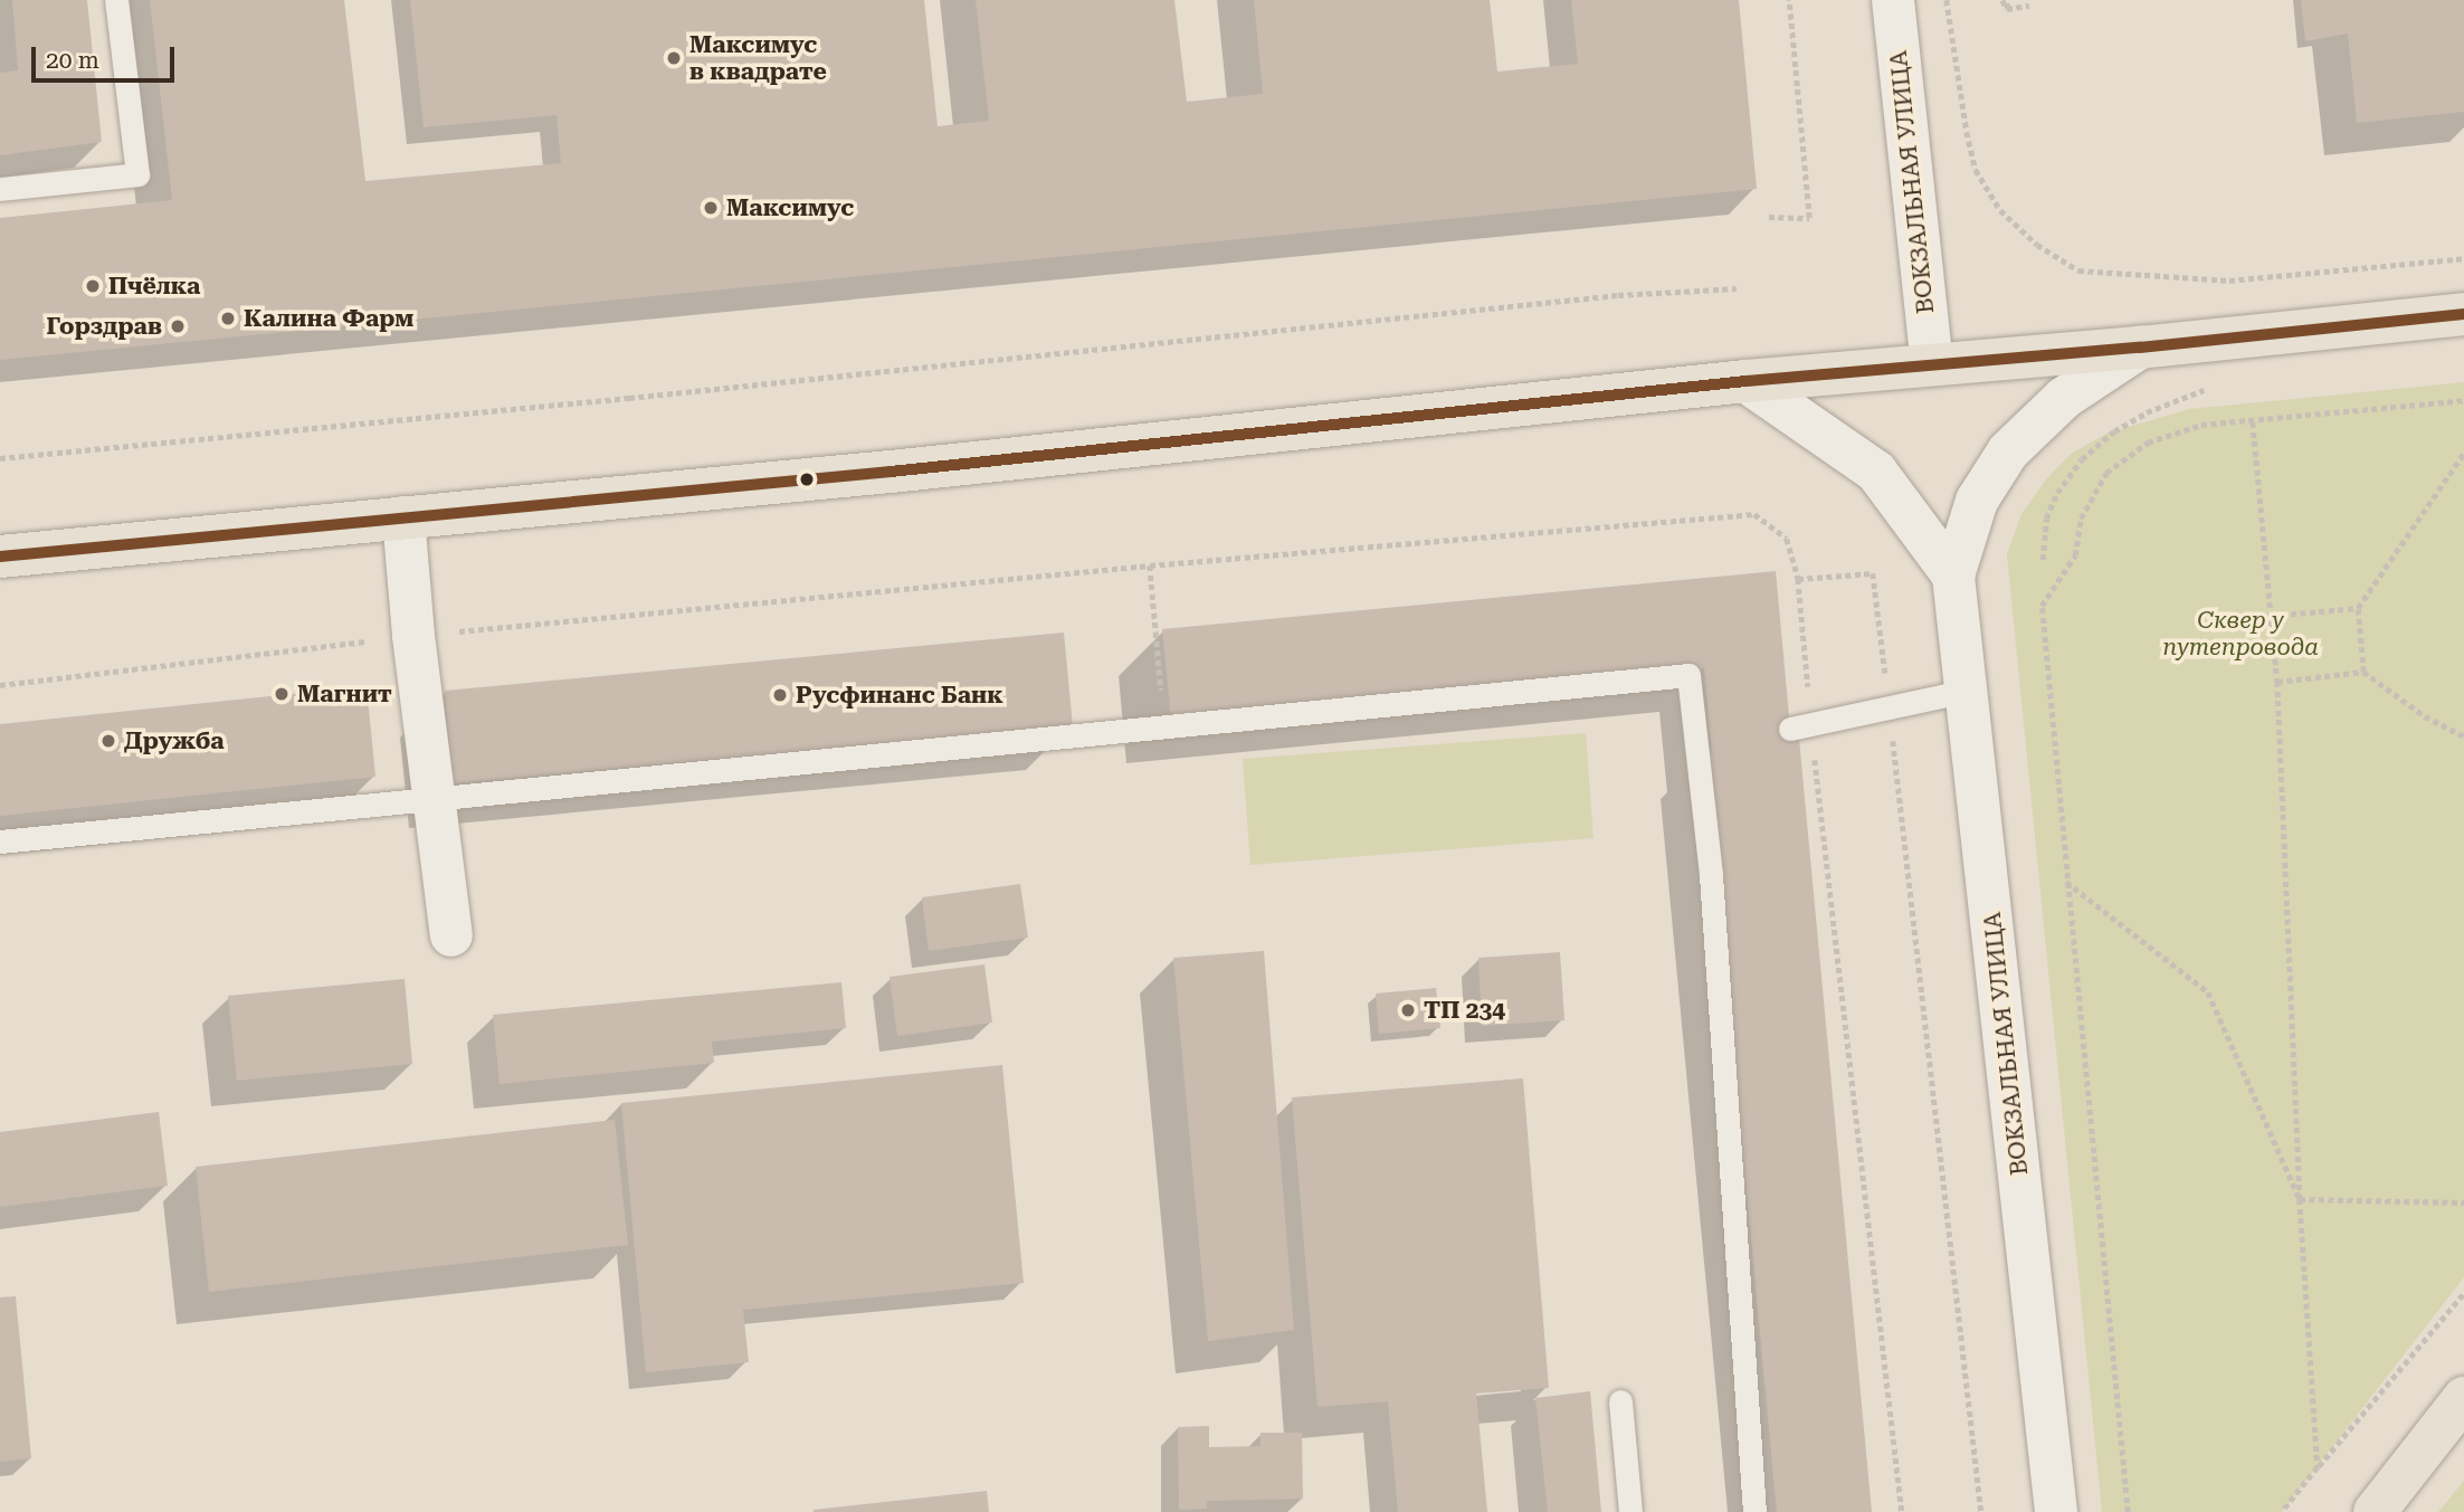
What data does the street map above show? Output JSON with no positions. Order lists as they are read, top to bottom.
{
  "streets": {
    "main road": ["ВОКЗАЛЬНАЯ УЛИЦА"]
  },
  "parks": ["Сквер у путепровода"],
  "places": [
    "Максимус в квадрате",
    "Максимус",
    "Пчёлка",
    "Калина Фарм",
    "Горздрав",
    "Магнит",
    "Русфинанс Банк",
    "Дружба",
    "ТП 234"
  ],
  "scale_bar": "20 m"
}
